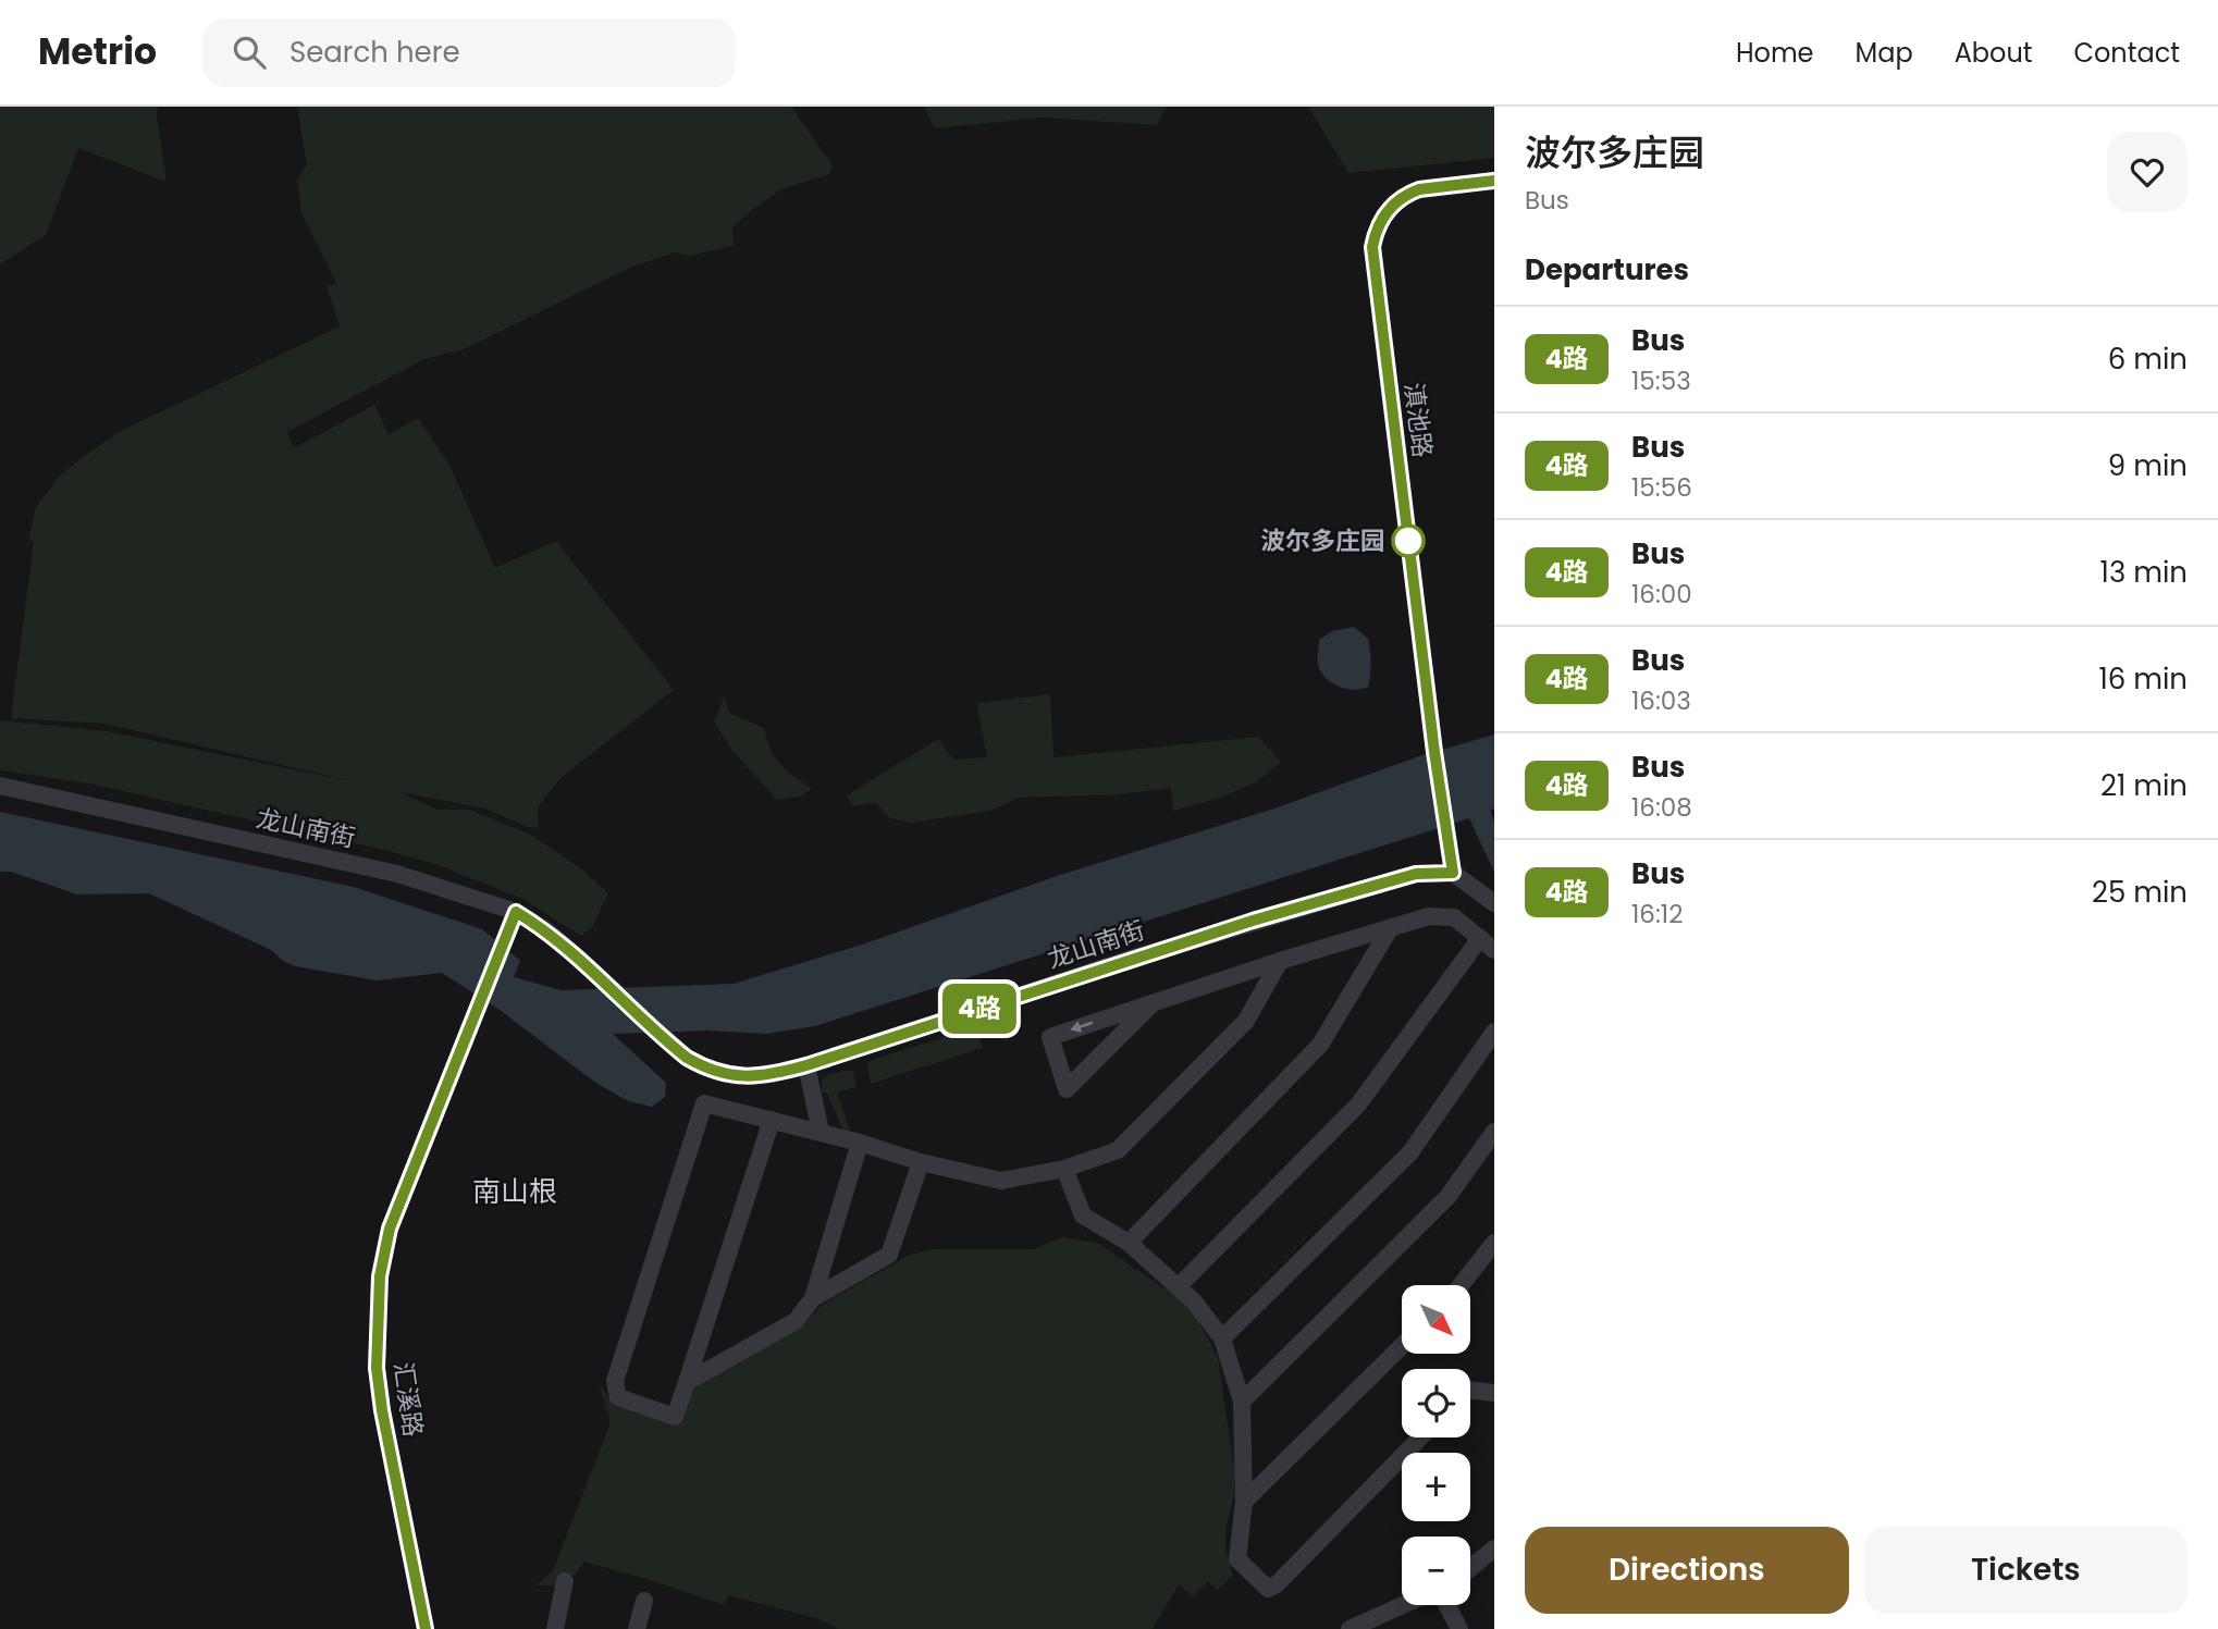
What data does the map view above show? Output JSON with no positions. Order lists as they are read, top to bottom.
{
  "streets": {
    "street": ["滇池路", "龙山南街", "汇溪路"]
  },
  "crossings": [
    ["滇池路", "龙山南街"],
    ["龙山南街", "汇溪路"]
  ],
  "districts": ["南山根"],
  "places": ["波尔多庄园"],
  "lines": ["bus line 4路"],
  "north": "bottom right",
  "page": {
    "header": "Metrio",
    "search": "Search here",
    "nav": [
      "Home",
      "Map",
      "About",
      "Contact"
    ],
    "on_map": "4路",
    "heading": [
      ["波尔多庄园", "Bus"],
      "Departures"
    ],
    "list": [
      {
        "mark": "4路",
        "name": "Bus",
        "note": "15:53",
        "value": "6 min"
      },
      {
        "mark": "4路",
        "name": "Bus",
        "note": "15:56",
        "value": "9 min"
      },
      {
        "mark": "4路",
        "name": "Bus",
        "note": "16:00",
        "value": "13 min"
      },
      {
        "mark": "4路",
        "name": "Bus",
        "note": "16:03",
        "value": "16 min"
      },
      {
        "mark": "4路",
        "name": "Bus",
        "note": "16:08",
        "value": "21 min"
      },
      {
        "mark": "4路",
        "name": "Bus",
        "note": "16:12",
        "value": "25 min"
      }
    ],
    "map_buttons": ["+", "−"],
    "buttons": ["Directions", "Tickets"]
  }
}
